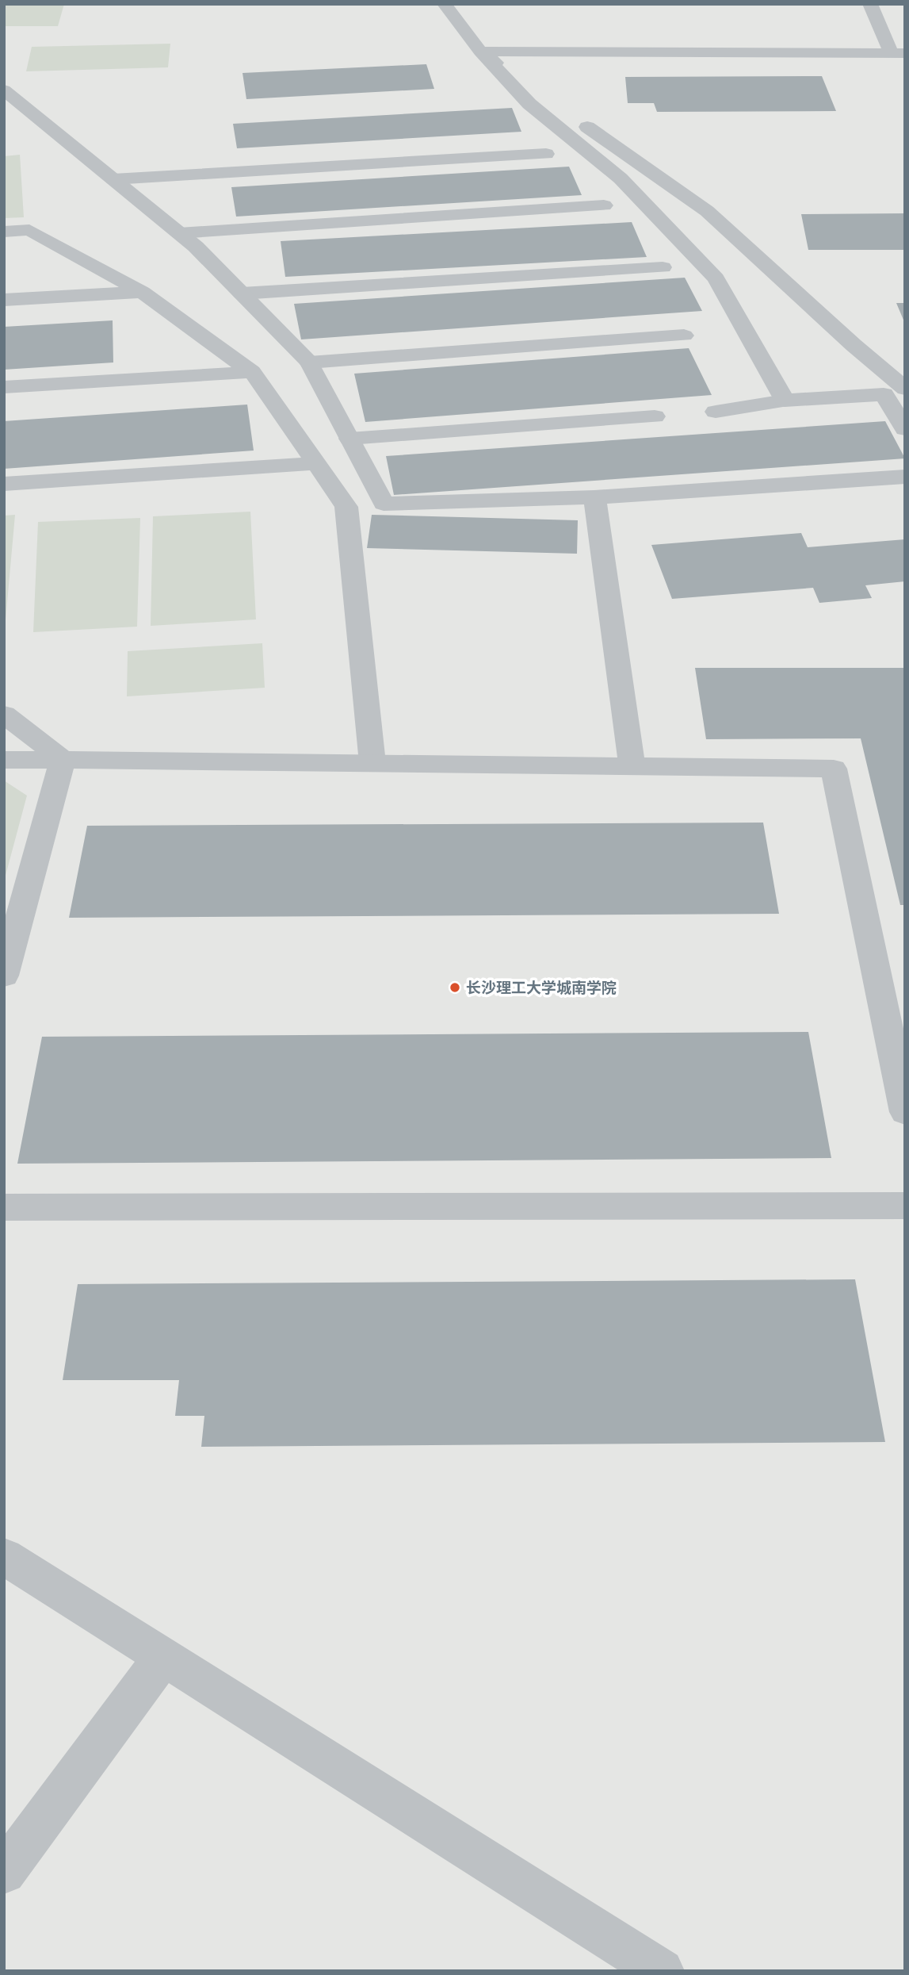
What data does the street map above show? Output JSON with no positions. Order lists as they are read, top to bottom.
{
  "places": ["长沙理工大学城南学院"]
}
